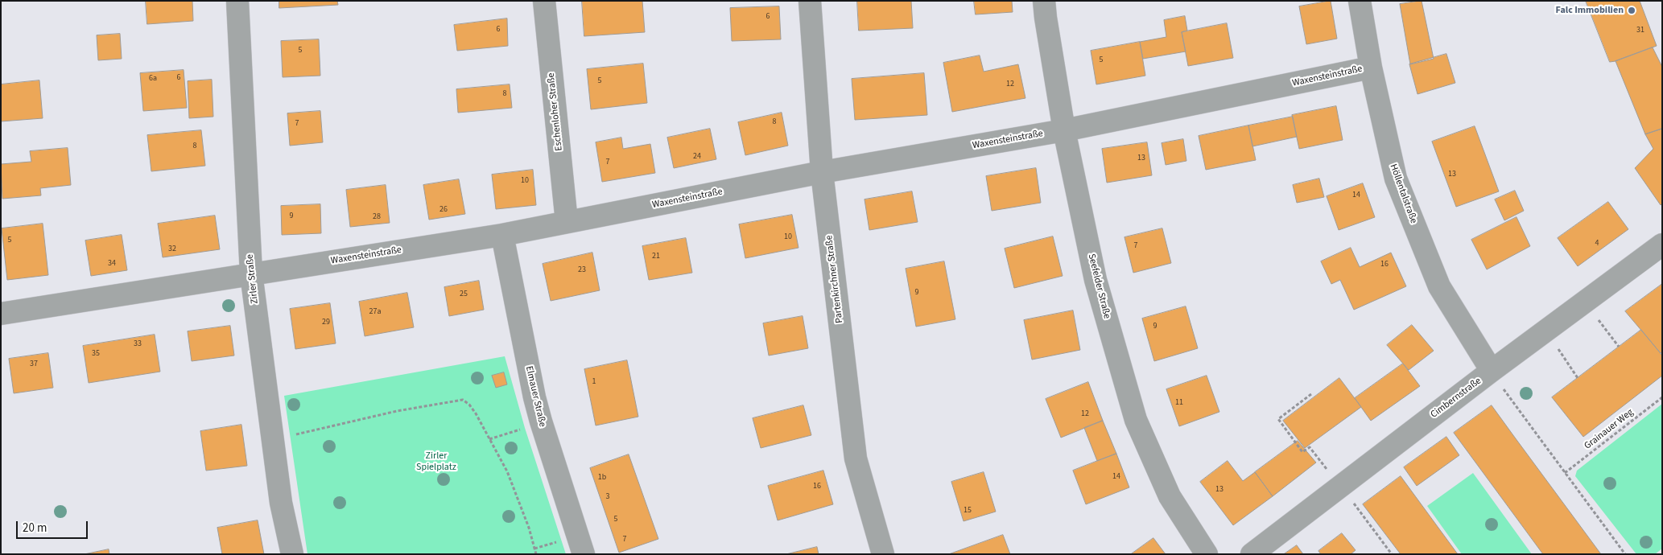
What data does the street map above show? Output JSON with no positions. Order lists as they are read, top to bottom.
{
  "streets": {
    "street": [
      "Waxensteinstraße",
      "Eschenloher Straße",
      "Höllentalstraße",
      "Zirler Straße",
      "Partenkirchner Straße",
      "Seefelder Straße",
      "Elmauer Straße",
      "Cimbernstraße"
    ],
    "path": ["Grainauer Weg"]
  },
  "crossings": [
    ["Waxensteinstraße", "Eschenloher Straße"],
    ["Waxensteinstraße", "Höllentalstraße"],
    ["Waxensteinstraße", "Zirler Straße"],
    ["Waxensteinstraße", "Partenkirchner Straße"],
    ["Waxensteinstraße", "Seefelder Straße"],
    ["Waxensteinstraße", "Elmauer Straße"],
    ["Höllentalstraße", "Cimbernstraße"]
  ],
  "parks": ["Zirler Spielplatz"],
  "places": ["Falc Immobilien"],
  "house_numbers": [
    "6",
    "6",
    "31",
    "5",
    "5",
    "6",
    "6a",
    "5",
    "12",
    "8",
    "8",
    "7",
    "8",
    "24",
    "13",
    "7",
    "13",
    "10",
    "14",
    "26",
    "9",
    "28",
    "10",
    "5",
    "4",
    "7",
    "32",
    "21",
    "34",
    "16",
    "23",
    "9",
    "25",
    "27a",
    "29",
    "9",
    "33",
    "35",
    "37",
    "1",
    "11",
    "12",
    "14",
    "1b",
    "16",
    "13",
    "3",
    "15",
    "5",
    "7"
  ],
  "scale_bar": "20 m"
}
